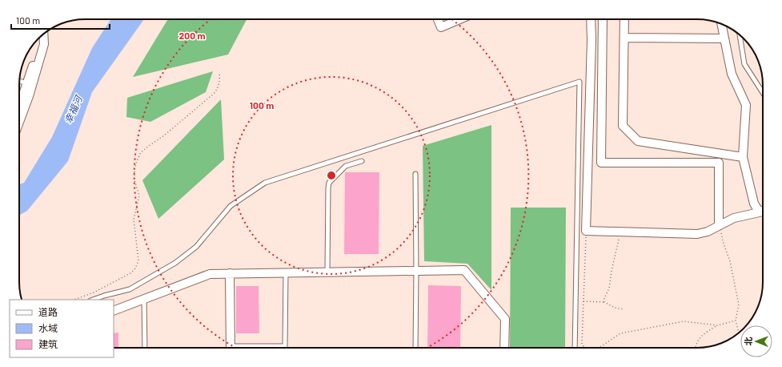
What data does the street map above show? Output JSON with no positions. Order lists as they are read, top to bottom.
{
  "water": ["幸福河"],
  "legend": ["道路", "水域", "建筑"],
  "scale_bar": "100 m",
  "north": "left",
  "rings": ["200 m", "100 m"]
}
